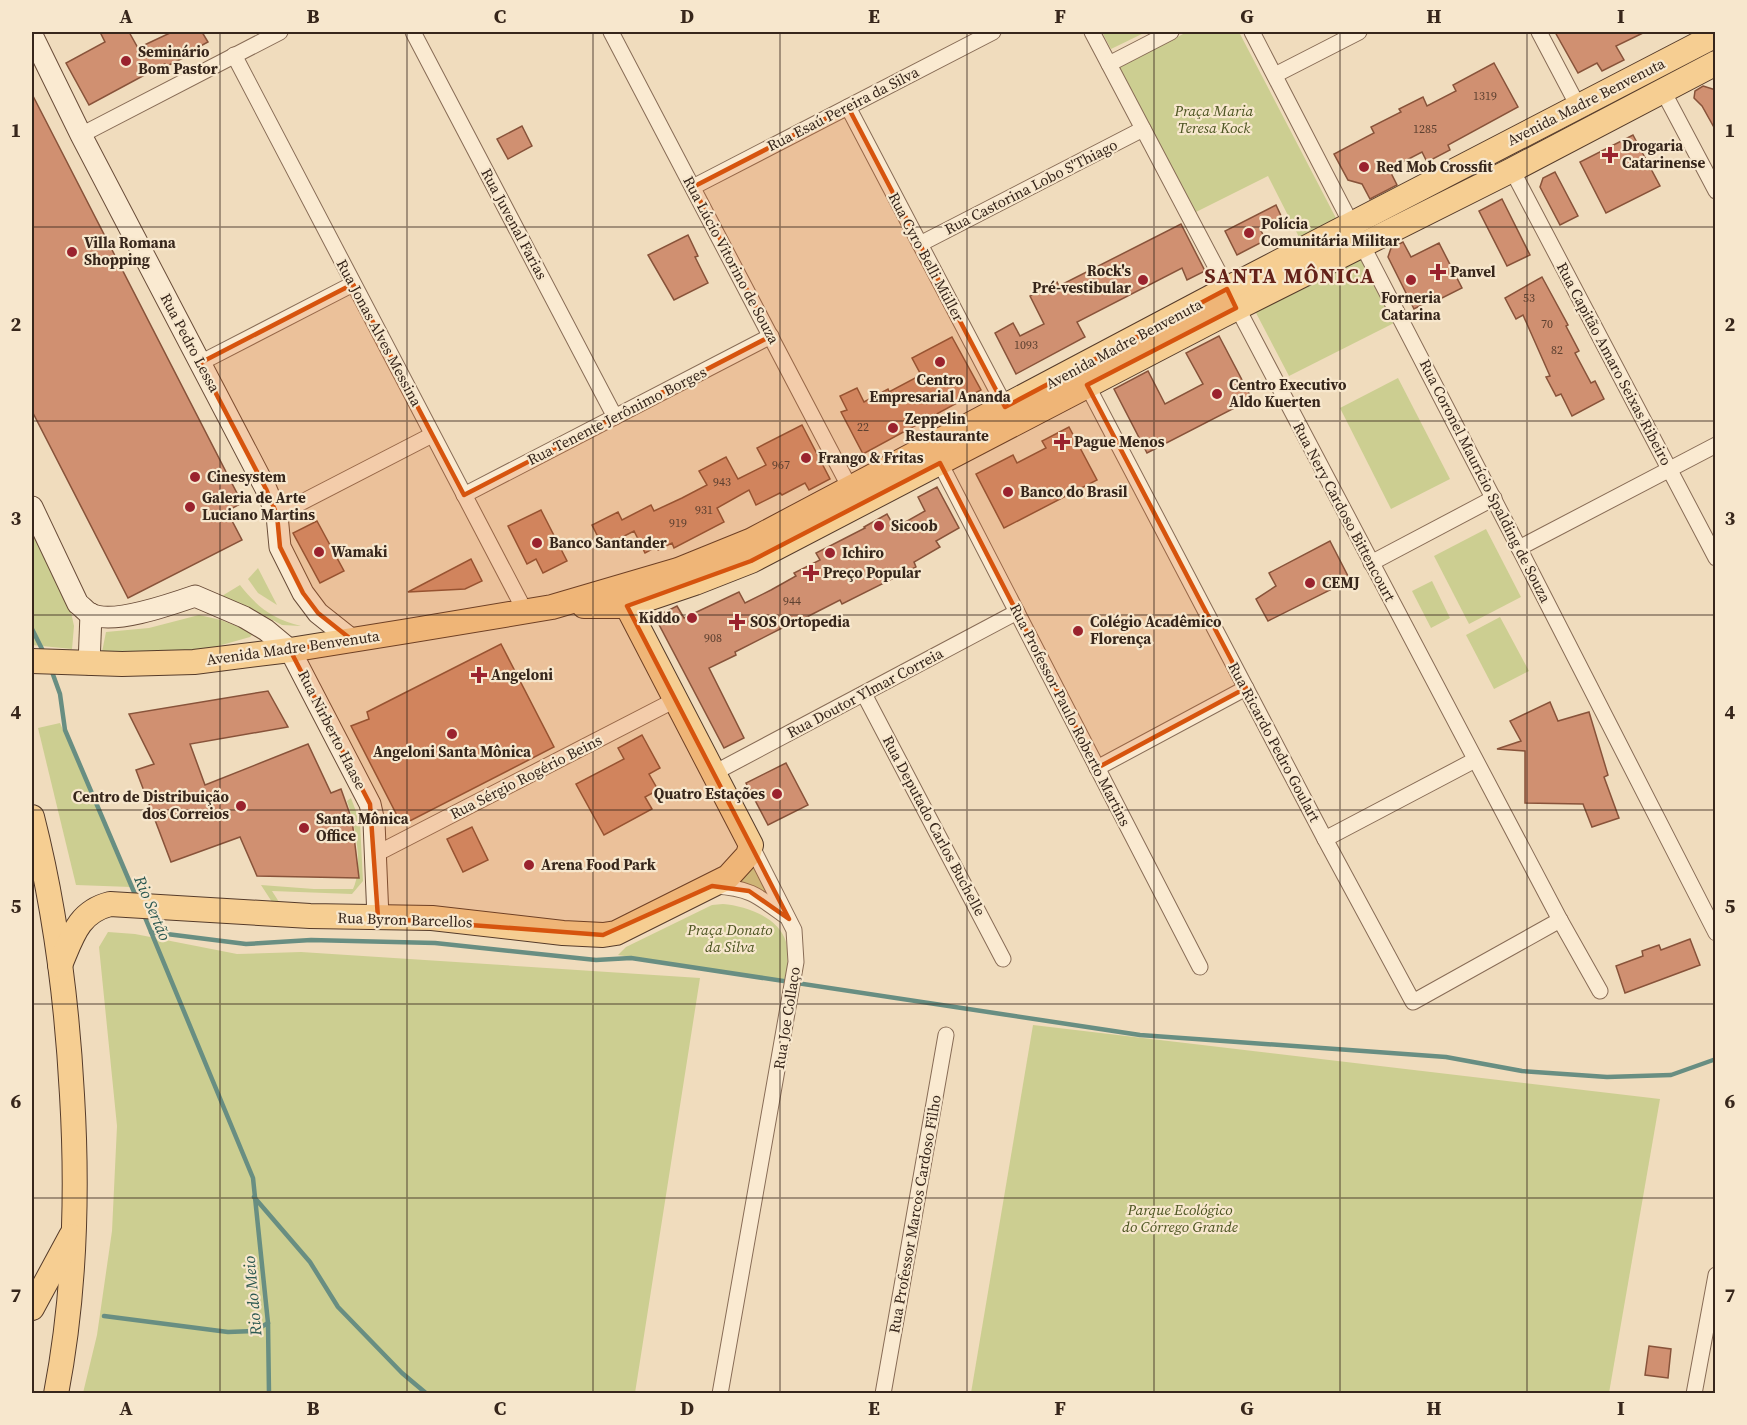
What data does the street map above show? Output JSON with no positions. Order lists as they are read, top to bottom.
{
  "streets": {
    "main road": ["Avenida Madre Benvenuta", "Rua Byron Barcellos", "Rua Joe Collaço"],
    "street": [
      "Rua Esaú Pereira da Silva",
      "Rua Castorina Lobo S'Thiago",
      "Rua Juvenal Farias",
      "Rua Cyro Belli Müller",
      "Rua Lúcio Vitorino de Souza",
      "Rua Jonas Alves Messina",
      "Rua Pedro Lessa",
      "Rua Capitão Amaro Seixas Ribeiro",
      "Rua Tenente Jerônimo Borges",
      "Rua Coronel Maurício Spalding de Souza",
      "Rua Nery Cardoso Bittencourt",
      "Rua Doutor Ylmar Correia",
      "Rua Professor Paulo Roberto Martins",
      "Rua Nirberto Haase",
      "Rua Ricardo Pedro Goulart",
      "Rua Sérgio Rogério Beins",
      "Rua Deputado Carlos Buchelle",
      "Rua Professor Marcos Cardoso Filho"
    ]
  },
  "crossings": [
    ["Avenida Madre Benvenuta", "Rua Cyro Belli Müller"],
    ["Avenida Madre Benvenuta", "Rua Lúcio Vitorino de Souza"],
    ["Avenida Madre Benvenuta", "Rua Jonas Alves Messina"],
    ["Avenida Madre Benvenuta", "Rua Pedro Lessa"],
    ["Avenida Madre Benvenuta", "Rua Capitão Amaro Seixas Ribeiro"],
    ["Avenida Madre Benvenuta", "Rua Coronel Maurício Spalding de Souza"],
    ["Avenida Madre Benvenuta", "Rua Nery Cardoso Bittencourt"],
    ["Avenida Madre Benvenuta", "Rua Professor Paulo Roberto Martins"],
    ["Avenida Madre Benvenuta", "Rua Nirberto Haase"],
    ["Avenida Madre Benvenuta", "Rua Ricardo Pedro Goulart"],
    ["Avenida Madre Benvenuta", "Rua Joe Collaço"],
    ["Rua Esaú Pereira da Silva", "Rua Cyro Belli Müller"],
    ["Rua Esaú Pereira da Silva", "Rua Lúcio Vitorino de Souza"],
    ["Rua Castorina Lobo S'Thiago", "Rua Cyro Belli Müller"],
    ["Rua Castorina Lobo S'Thiago", "Rua Nery Cardoso Bittencourt"],
    ["Rua Juvenal Farias", "Rua Tenente Jerônimo Borges"],
    ["Rua Lúcio Vitorino de Souza", "Rua Tenente Jerônimo Borges"],
    ["Rua Jonas Alves Messina", "Rua Tenente Jerônimo Borges"],
    ["Rua Nery Cardoso Bittencourt", "Rua Ricardo Pedro Goulart"],
    ["Rua Doutor Ylmar Correia", "Rua Professor Paulo Roberto Martins"],
    ["Rua Doutor Ylmar Correia", "Rua Deputado Carlos Buchelle"],
    ["Rua Doutor Ylmar Correia", "Rua Joe Collaço"],
    ["Rua Nirberto Haase", "Rua Sérgio Rogério Beins"],
    ["Rua Nirberto Haase", "Rua Byron Barcellos"],
    ["Rua Sérgio Rogério Beins", "Rua Joe Collaço"],
    ["Rua Byron Barcellos", "Rua Joe Collaço"]
  ],
  "districts": ["SANTA MÔNICA"],
  "water": ["Rio Sertão", "Rio do Meio"],
  "parks": ["Praça Maria Teresa Kock", "Praça Donato da Silva", "Parque Ecológico do Córrego Grande"],
  "places": {
    "other": [
      "Seminário Bom Pastor",
      "Red Mob Crossfit",
      "Polícia Comunitária Militar",
      "Villa Romana Shopping",
      "Rock's Pré-vestibular",
      "Forneria Catarina",
      "Centro Empresarial Ananda",
      "Centro Executivo Aldo Kuerten",
      "Zeppelin Restaurante",
      "Frango & Fritas",
      "Cinesystem",
      "Banco do Brasil",
      "Galeria de Arte Luciano Martins",
      "Sicoob",
      "Banco Santander",
      "Wamaki",
      "Ichiro",
      "CEMJ",
      "Kiddo",
      "Colégio Acadêmico Florença",
      "Angeloni Santa Mônica",
      "Quatro Estações",
      "Centro de Distribuição dos Correios",
      "Santa Mônica Office",
      "Arena Food Park"
    ],
    "health": [
      "Drogaria Catarinense",
      "Panvel",
      "Pague Menos",
      "Preço Popular",
      "SOS Ortopedia",
      "Angeloni"
    ]
  },
  "house_numbers": [
    "1319",
    "1285",
    "53",
    "70",
    "1093",
    "82",
    "22",
    "967",
    "943",
    "931",
    "919",
    "944",
    "908"
  ],
  "grid": {
    "columns": [
      "A",
      "B",
      "C",
      "D",
      "E",
      "F",
      "G",
      "H",
      "I"
    ],
    "rows": [
      "1",
      "2",
      "3",
      "4",
      "5",
      "6",
      "7"
    ]
  }
}
